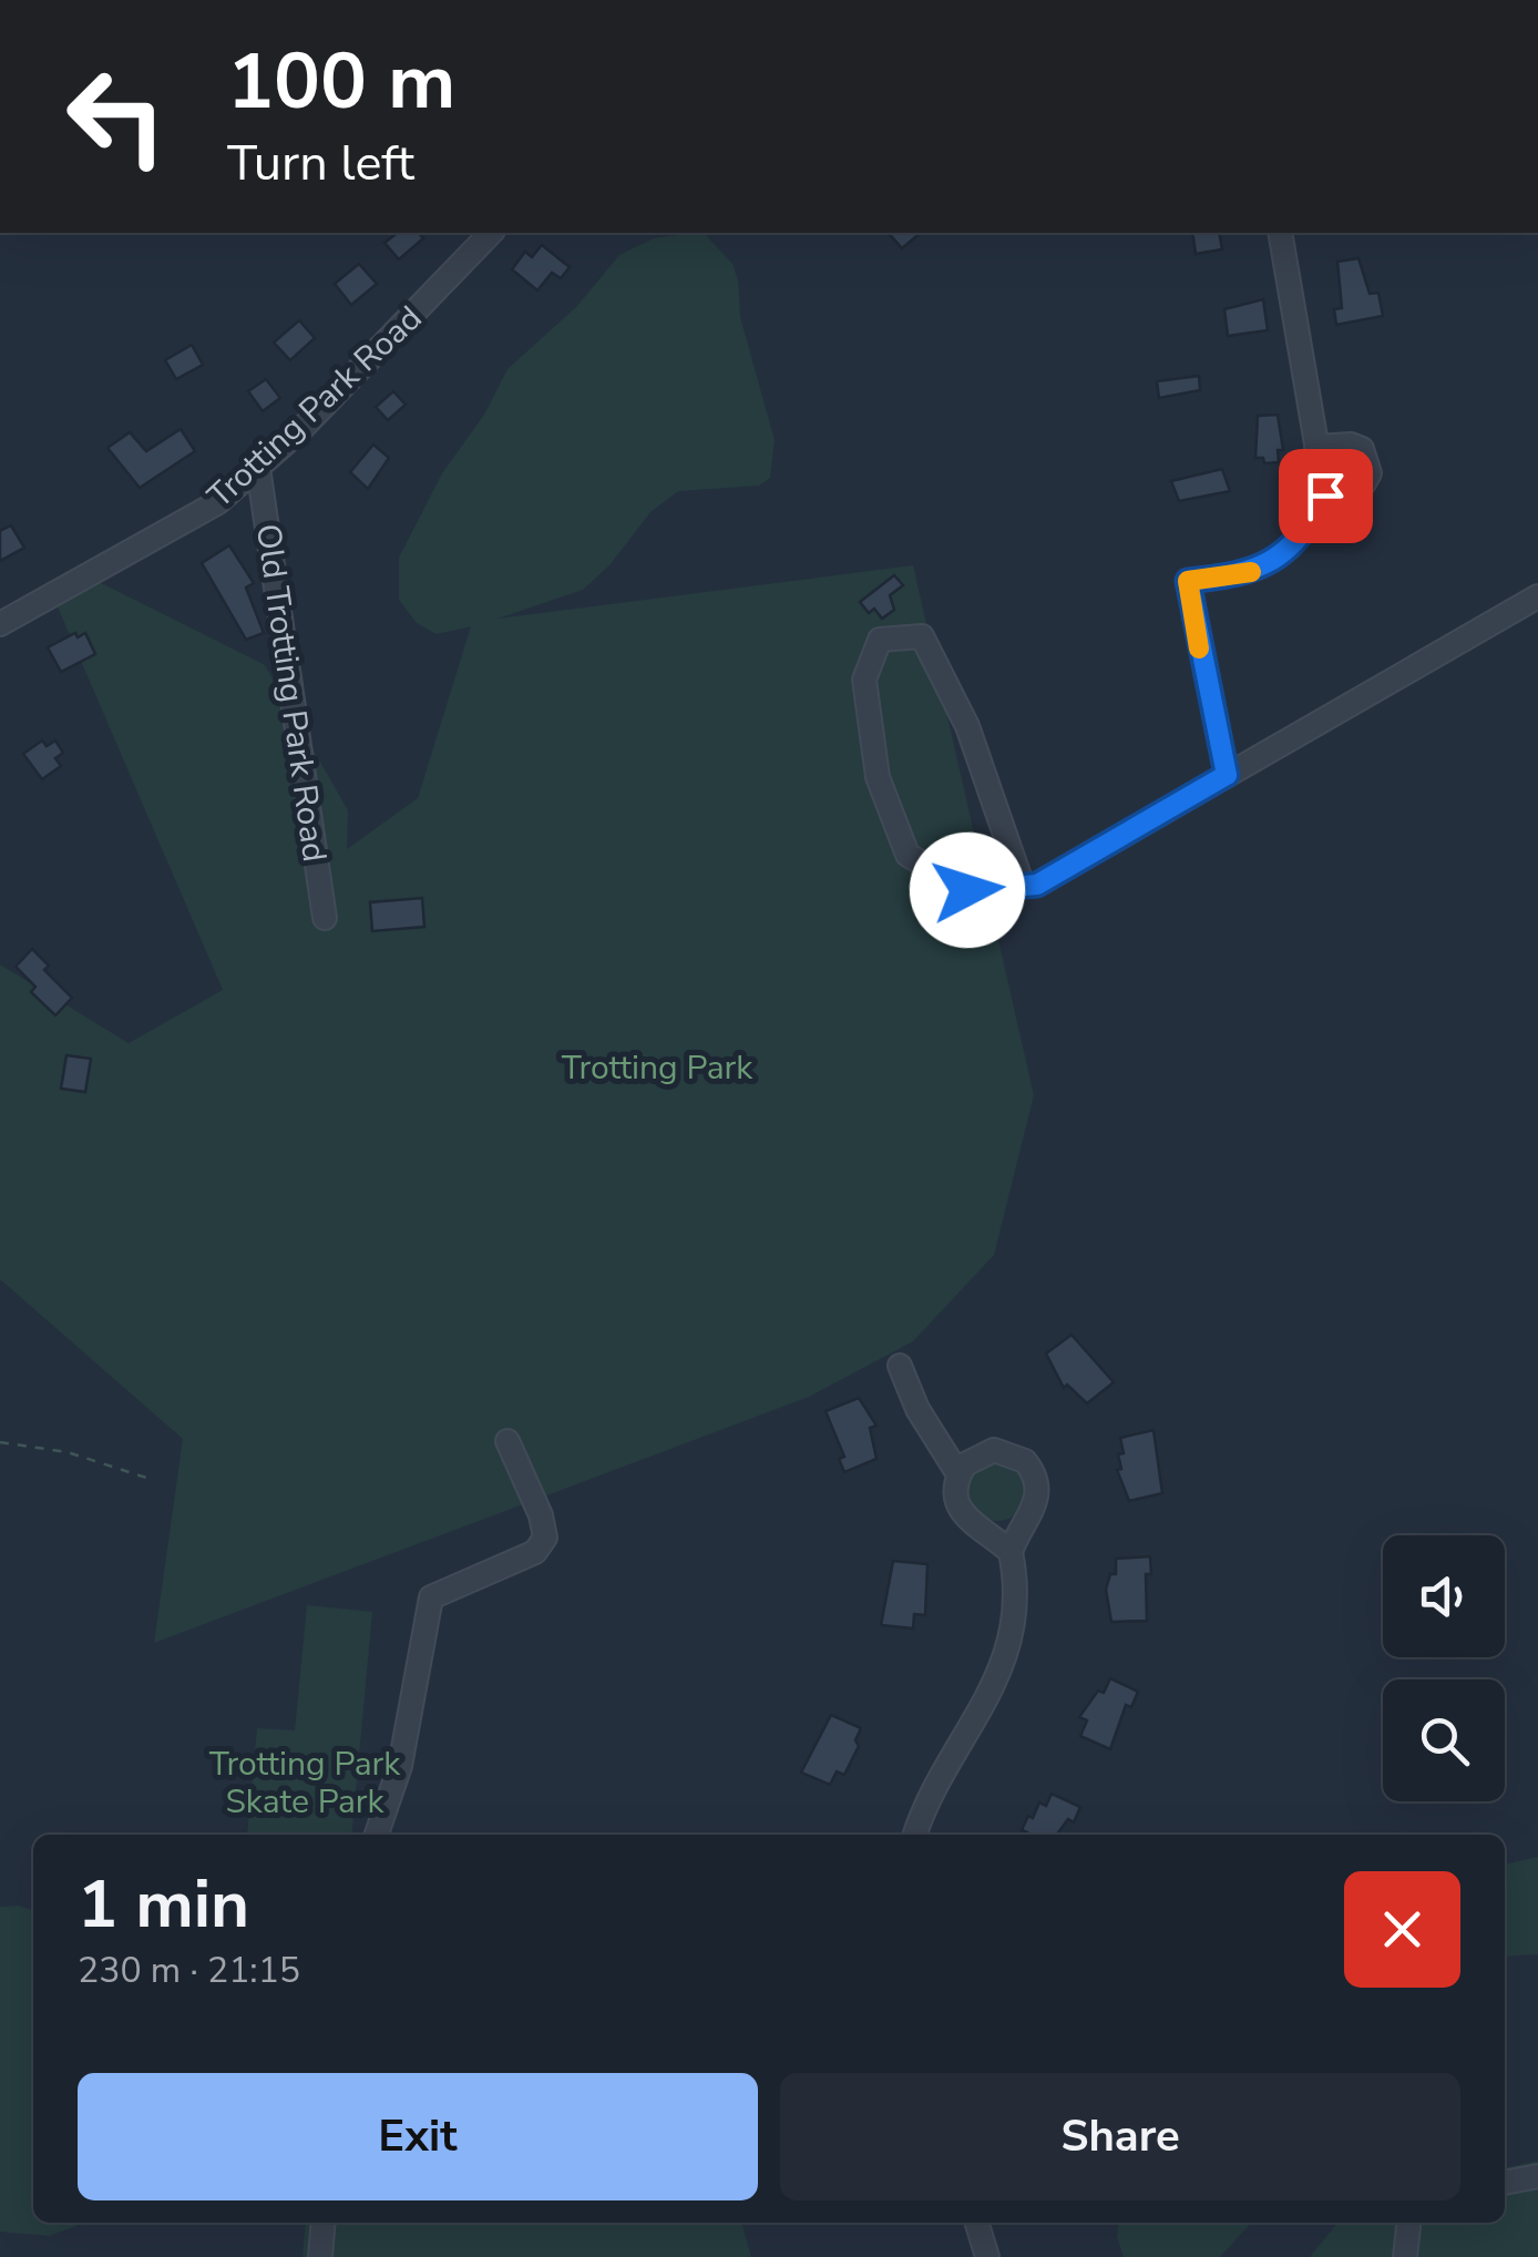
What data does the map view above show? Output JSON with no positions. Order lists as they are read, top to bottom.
{
  "streets": {
    "street": ["Trotting Park Road", "Old Trotting Park Road"]
  },
  "crossings": [
    ["Trotting Park Road", "Old Trotting Park Road"]
  ],
  "parks": ["Trotting Park", "Trotting Park Skate Park"],
  "page": {
    "turn": ["100 m", "Turn left"],
    "heading": ["1 min", "230 m · 21:15"],
    "buttons": ["Exit", "Share"]
  }
}
